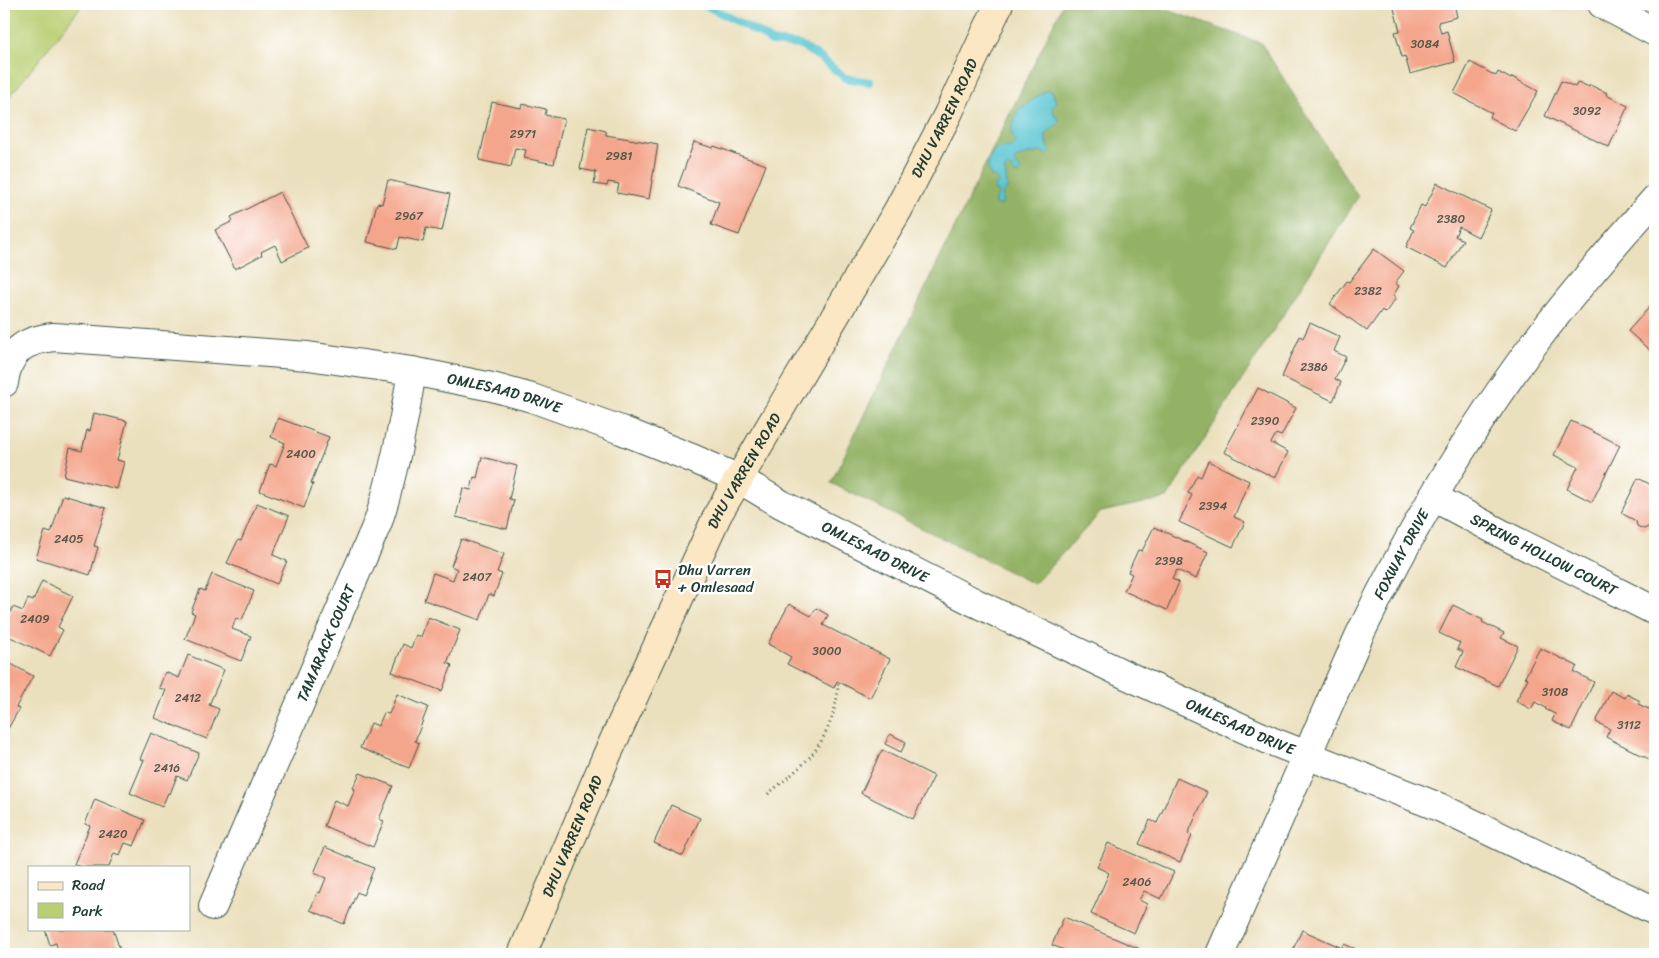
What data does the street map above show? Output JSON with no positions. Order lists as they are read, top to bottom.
{
  "streets": {
    "main road": ["DHU VARREN ROAD"],
    "street": [
      "OMLESAAD DRIVE",
      "SPRING HOLLOW COURT",
      "FOXWAY DRIVE",
      "TAMARACK COURT"
    ]
  },
  "crossings": [
    ["DHU VARREN ROAD", "OMLESAAD DRIVE"],
    ["OMLESAAD DRIVE", "FOXWAY DRIVE"],
    ["OMLESAAD DRIVE", "TAMARACK COURT"],
    ["SPRING HOLLOW COURT", "FOXWAY DRIVE"]
  ],
  "places": {
    "bus stop": ["Dhu Varren + Omlesaad"]
  },
  "house_numbers": [
    "3084",
    "3092",
    "2971",
    "2981",
    "2967",
    "2380",
    "2382",
    "2386",
    "2390",
    "2400",
    "2394",
    "2405",
    "2398",
    "2407",
    "2409",
    "3000",
    "3108",
    "2412",
    "3112",
    "2416",
    "2420",
    "2406"
  ],
  "legend": ["Road", "Park"]
}
